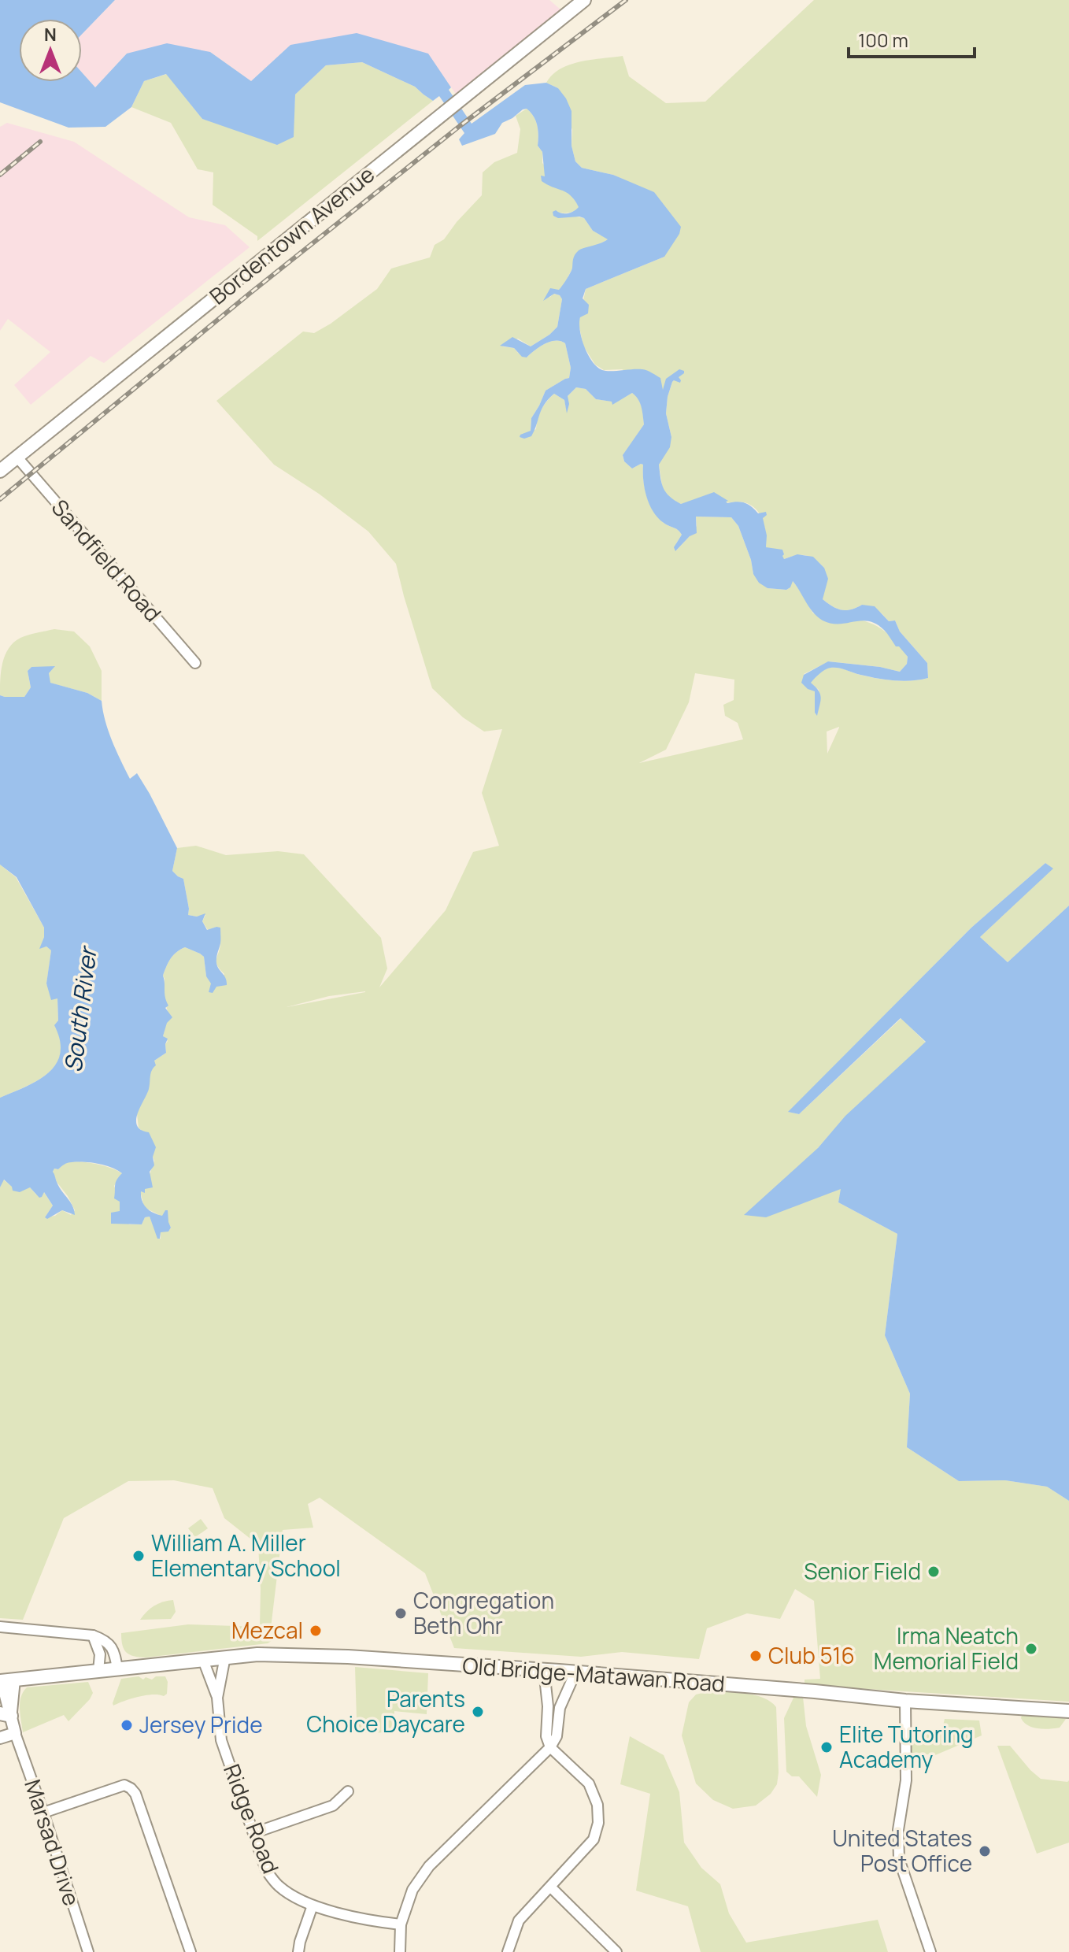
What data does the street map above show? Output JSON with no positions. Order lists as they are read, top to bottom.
{
  "streets": {
    "main road": ["Bordentown Avenue", "Old Bridge-Matawan Road"],
    "street": ["Sandfield Road", "Ridge Road", "Marsad Drive"]
  },
  "crossings": [
    ["Bordentown Avenue", "Sandfield Road"],
    ["Old Bridge-Matawan Road", "Ridge Road"]
  ],
  "water": ["South River"],
  "places": [
    "William A. Miller Elementary School",
    "Senior Field",
    "Congregation Beth Ohr",
    "Mezcal",
    "Irma Neatch Memorial Field",
    "Club 516",
    "Parents Choice Daycare",
    "Jersey Pride",
    "Elite Tutoring Academy",
    "United States Post Office"
  ],
  "scale_bar": "100 m",
  "north": "top"
}
